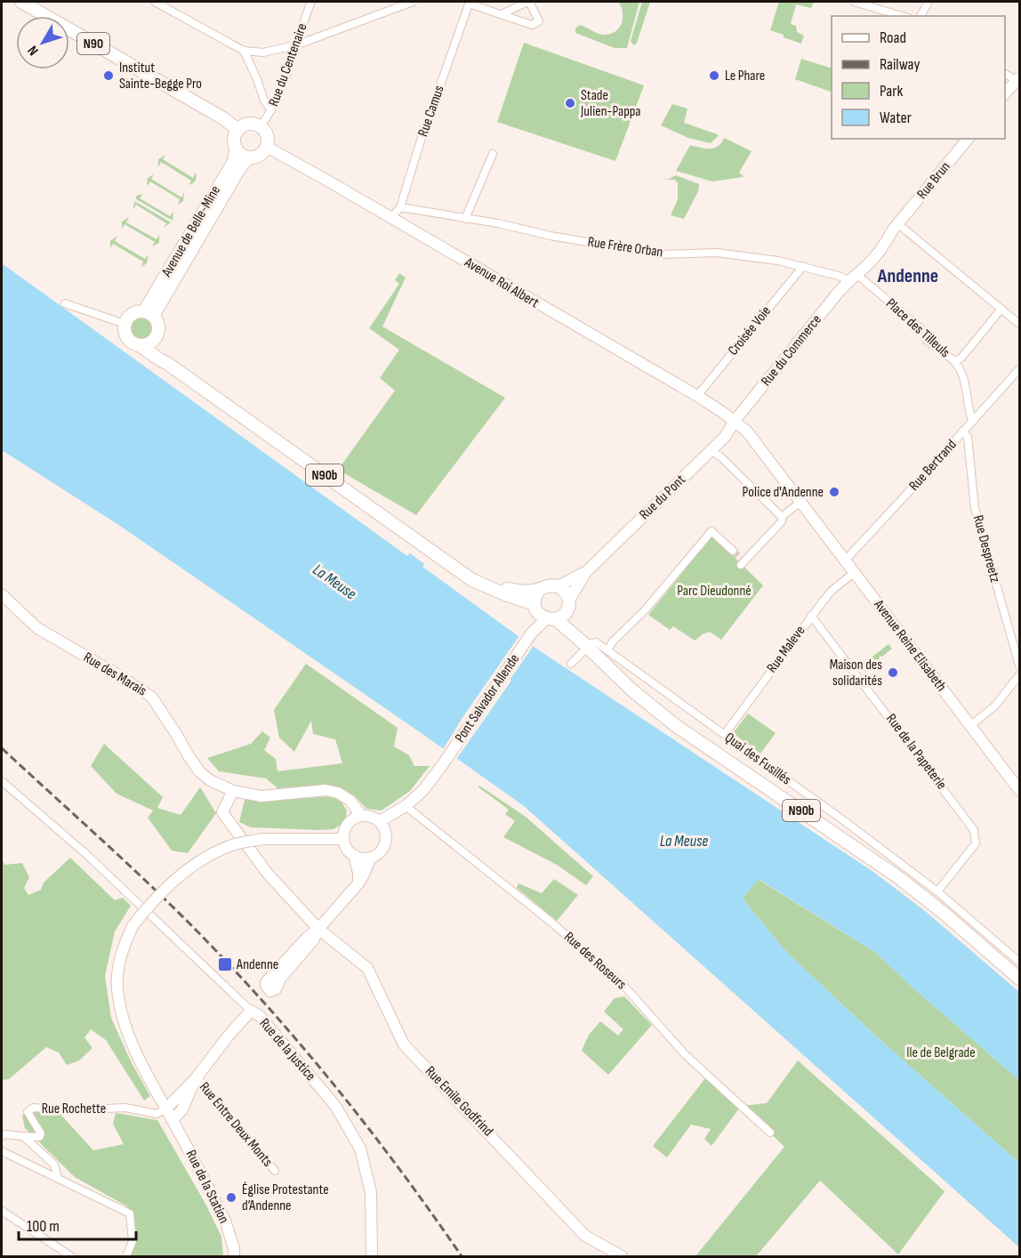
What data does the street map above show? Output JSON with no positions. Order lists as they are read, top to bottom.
{
  "streets": {
    "main road": [
      "N90",
      "Rue Brun",
      "Avenue de Belle-Mine",
      "Avenue Roi Albert",
      "Rue du Commerce",
      "N90b",
      "Rue du Pont",
      "Avenue Reine Elisabeth",
      "Rue des Marais",
      "Pont Salvador Allende",
      "Rue de la Justice",
      "Rue Emile Godfrind",
      "Rue de la Station"
    ],
    "street": [
      "Rue du Centenaire",
      "Rue Camus",
      "Rue Frère Orban",
      "Place des Tilleuls",
      "Croisée Voie",
      "Rue Bertrand",
      "Rue Despreetz",
      "Rue Maleve",
      "Rue de la Papeterie",
      "Quai des Fusillés",
      "Rue des Roseurs",
      "Rue Rochette",
      "Rue Entre Deux Monts"
    ]
  },
  "crossings": [
    ["N90", "Rue du Centenaire"],
    ["N90", "Avenue de Belle-Mine"],
    ["N90", "Avenue Roi Albert"],
    ["Rue du Centenaire", "Avenue de Belle-Mine"],
    ["Rue du Centenaire", "Avenue Roi Albert"],
    ["Rue Camus", "Rue Frère Orban"],
    ["Rue Camus", "Avenue Roi Albert"],
    ["Rue Brun", "Rue Frère Orban"],
    ["Rue Brun", "Place des Tilleuls"],
    ["Rue Brun", "Rue du Commerce"],
    ["Avenue de Belle-Mine", "Avenue Roi Albert"],
    ["Avenue de Belle-Mine", "N90b"],
    ["Rue Frère Orban", "Place des Tilleuls"],
    ["Rue Frère Orban", "Croisée Voie"],
    ["Rue Frère Orban", "Rue du Commerce"],
    ["Avenue Roi Albert", "Croisée Voie"],
    ["Avenue Roi Albert", "Rue du Commerce"],
    ["Avenue Roi Albert", "Rue du Pont"],
    ["Avenue Roi Albert", "Avenue Reine Elisabeth"],
    ["Place des Tilleuls", "Rue du Commerce"],
    ["Place des Tilleuls", "Rue Bertrand"],
    ["Rue du Commerce", "Rue du Pont"],
    ["Rue du Commerce", "Avenue Reine Elisabeth"],
    ["Rue Bertrand", "Rue Despreetz"],
    ["Rue Bertrand", "Avenue Reine Elisabeth"],
    ["N90b", "Rue du Pont"],
    ["N90b", "Pont Salvador Allende"],
    ["N90b", "Quai des Fusillés"],
    ["Rue du Pont", "Avenue Reine Elisabeth"],
    ["Rue du Pont", "Pont Salvador Allende"],
    ["Avenue Reine Elisabeth", "Rue Maleve"],
    ["Rue Maleve", "Rue de la Papeterie"],
    ["Rue Maleve", "Quai des Fusillés"],
    ["Rue des Marais", "Pont Salvador Allende"],
    ["Rue des Marais", "Rue de la Station"],
    ["Pont Salvador Allende", "Rue des Roseurs"],
    ["Pont Salvador Allende", "Rue de la Station"],
    ["Rue de la Papeterie", "Quai des Fusillés"],
    ["Rue Rochette", "Rue de la Station"]
  ],
  "districts": ["Andenne"],
  "water": ["La Meuse"],
  "parks": ["Parc Dieudonné", "Ile de Belgrade"],
  "places": {
    "other": [
      "Institut Sainte-Begge Pro",
      "Le Phare",
      "Stade Julien-Pappa",
      "Police d'Andenne",
      "Maison des solidarités",
      "Église Protestante d’Andenne"
    ],
    "transit": ["Andenne"]
  },
  "legend": [
    "Road",
    "Railway",
    "Park",
    "Water"
  ],
  "scale_bar": "100 m",
  "north": "bottom left"
}
